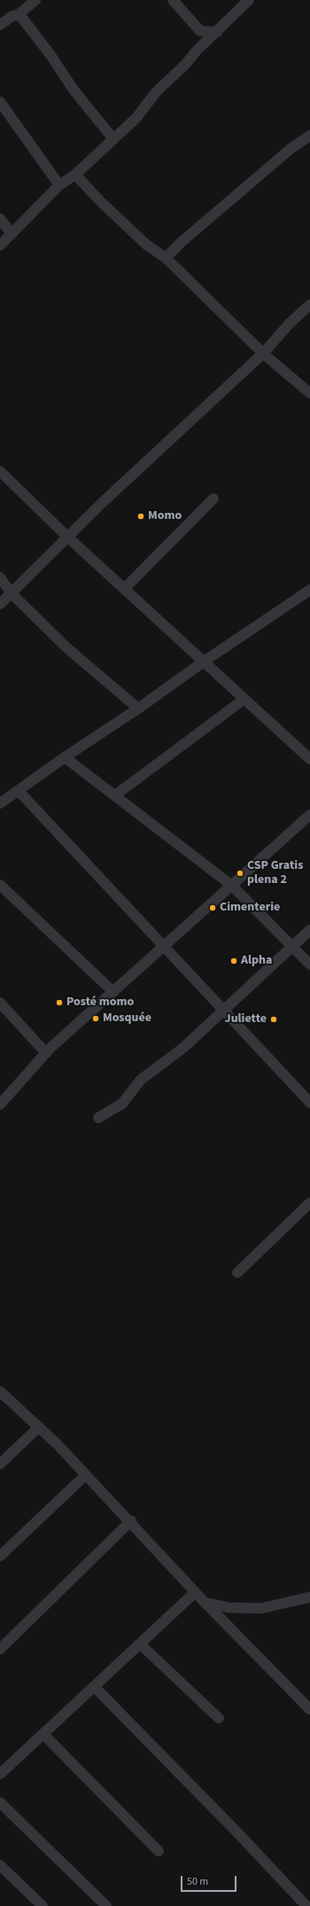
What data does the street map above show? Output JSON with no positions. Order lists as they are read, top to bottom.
{
  "places": [
    "Momo",
    "CSP Gratis plena 2",
    "Cimenterie",
    "Alpha",
    "Posté momo",
    "Mosquée",
    "Juliette"
  ],
  "scale_bar": "50 m"
}
